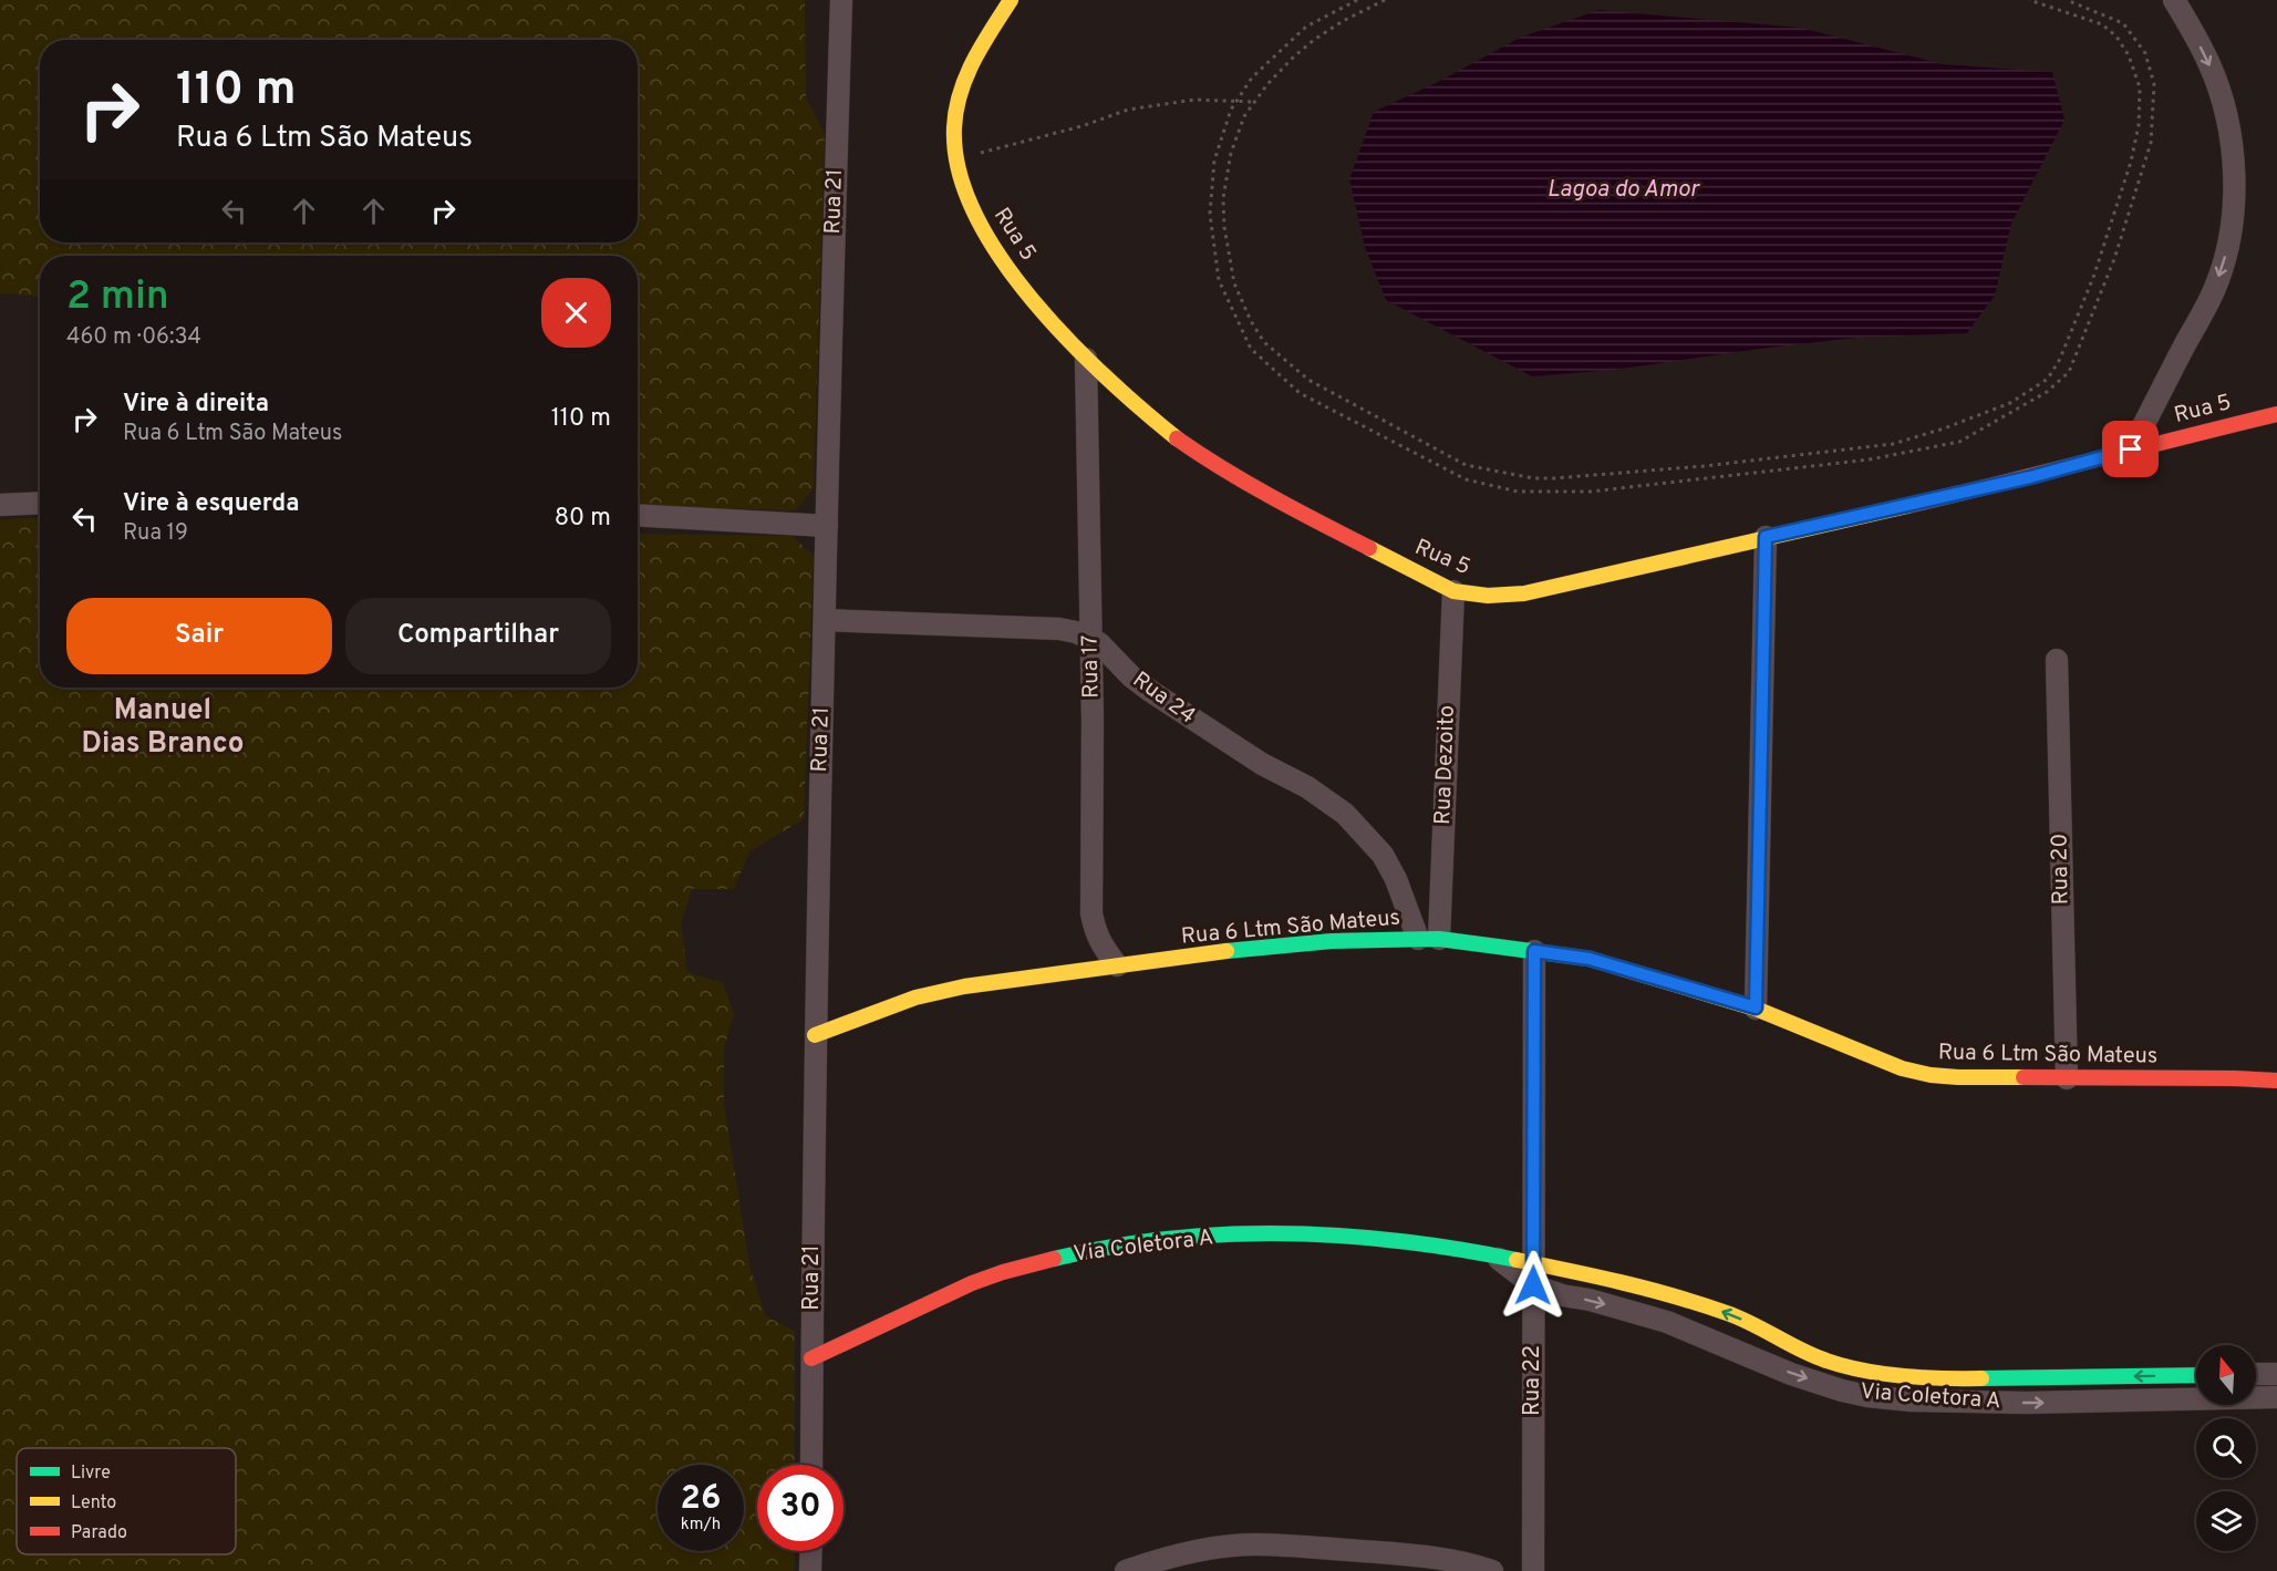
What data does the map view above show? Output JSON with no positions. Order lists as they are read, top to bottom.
{
  "streets": {
    "street": [
      "Rua 21",
      "Rua 5",
      "Rua 17",
      "Rua 24",
      "Rua Dezoito",
      "Rua 20",
      "Rua 6 Ltm São Mateus",
      "Via Coletora A",
      "Rua 22"
    ]
  },
  "crossings": [
    ["Rua 21", "Rua 24"],
    ["Rua 21", "Rua 6 Ltm São Mateus"],
    ["Rua 21", "Via Coletora A"],
    ["Rua 5", "Rua 17"],
    ["Rua 5", "Rua Dezoito"],
    ["Rua 17", "Rua 24"],
    ["Rua 17", "Rua 6 Ltm São Mateus"],
    ["Rua 24", "Rua Dezoito"],
    ["Rua 24", "Rua 6 Ltm São Mateus"],
    ["Rua Dezoito", "Rua 6 Ltm São Mateus"],
    ["Rua 20", "Rua 6 Ltm São Mateus"],
    ["Rua 6 Ltm São Mateus", "Rua 22"],
    ["Via Coletora A", "Rua 22"]
  ],
  "districts": ["Manuel Dias Branco"],
  "water": ["Lagoa do Amor"],
  "legend": ["Livre", "Lento", "Parado"],
  "north": "top",
  "page": {
    "turn": ["110 m", "Rua 6 Ltm São Mateus"],
    "heading": ["2 min", "460 m · 06:34"],
    "list": [
      {
        "name": "Vire à direita",
        "note": "Rua 6 Ltm São Mateus",
        "value": "110 m"
      },
      {
        "name": "Vire à esquerda",
        "note": "Rua 19",
        "value": "80 m"
      }
    ],
    "buttons": ["Sair", "Compartilhar"],
    "speed": "26 km/h",
    "limit": "30"
  }
}
